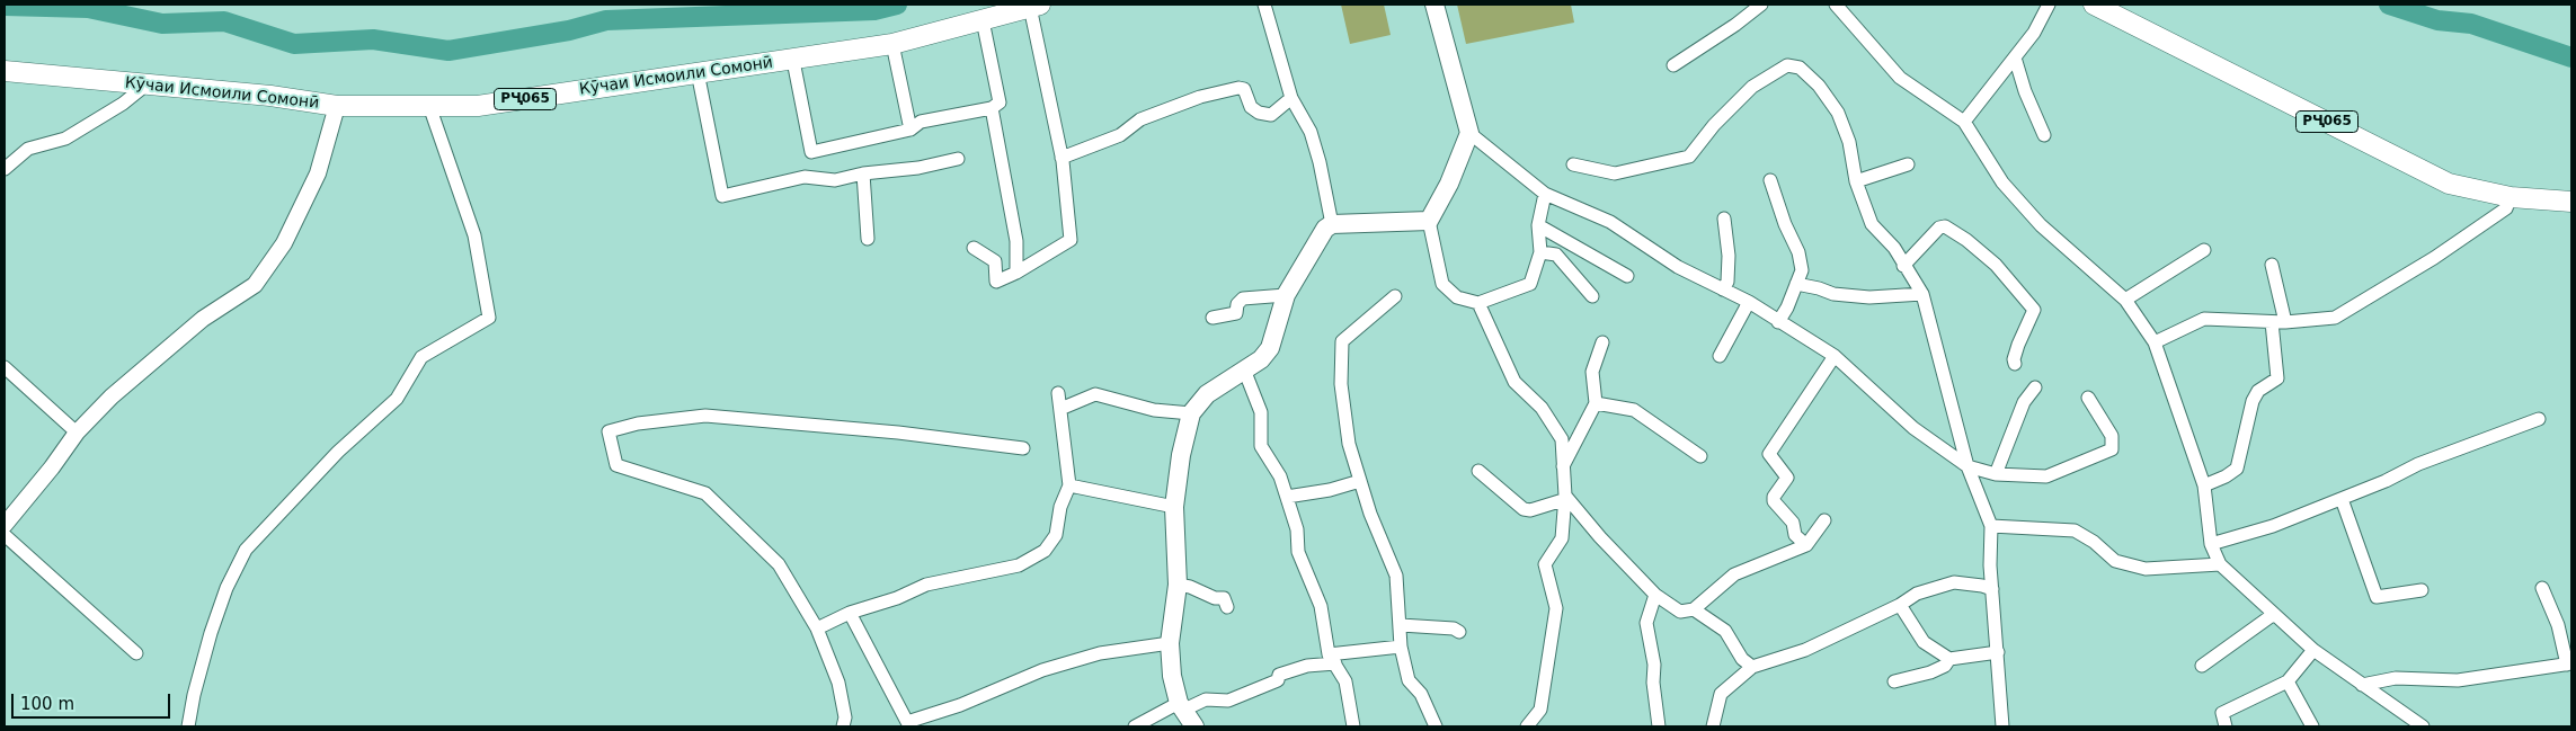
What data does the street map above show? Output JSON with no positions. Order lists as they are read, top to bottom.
{
  "streets": {
    "main road": ["Кӯчаи Исмоили Сомонӣ", "РҶ065"]
  },
  "scale_bar": "100 m"
}
